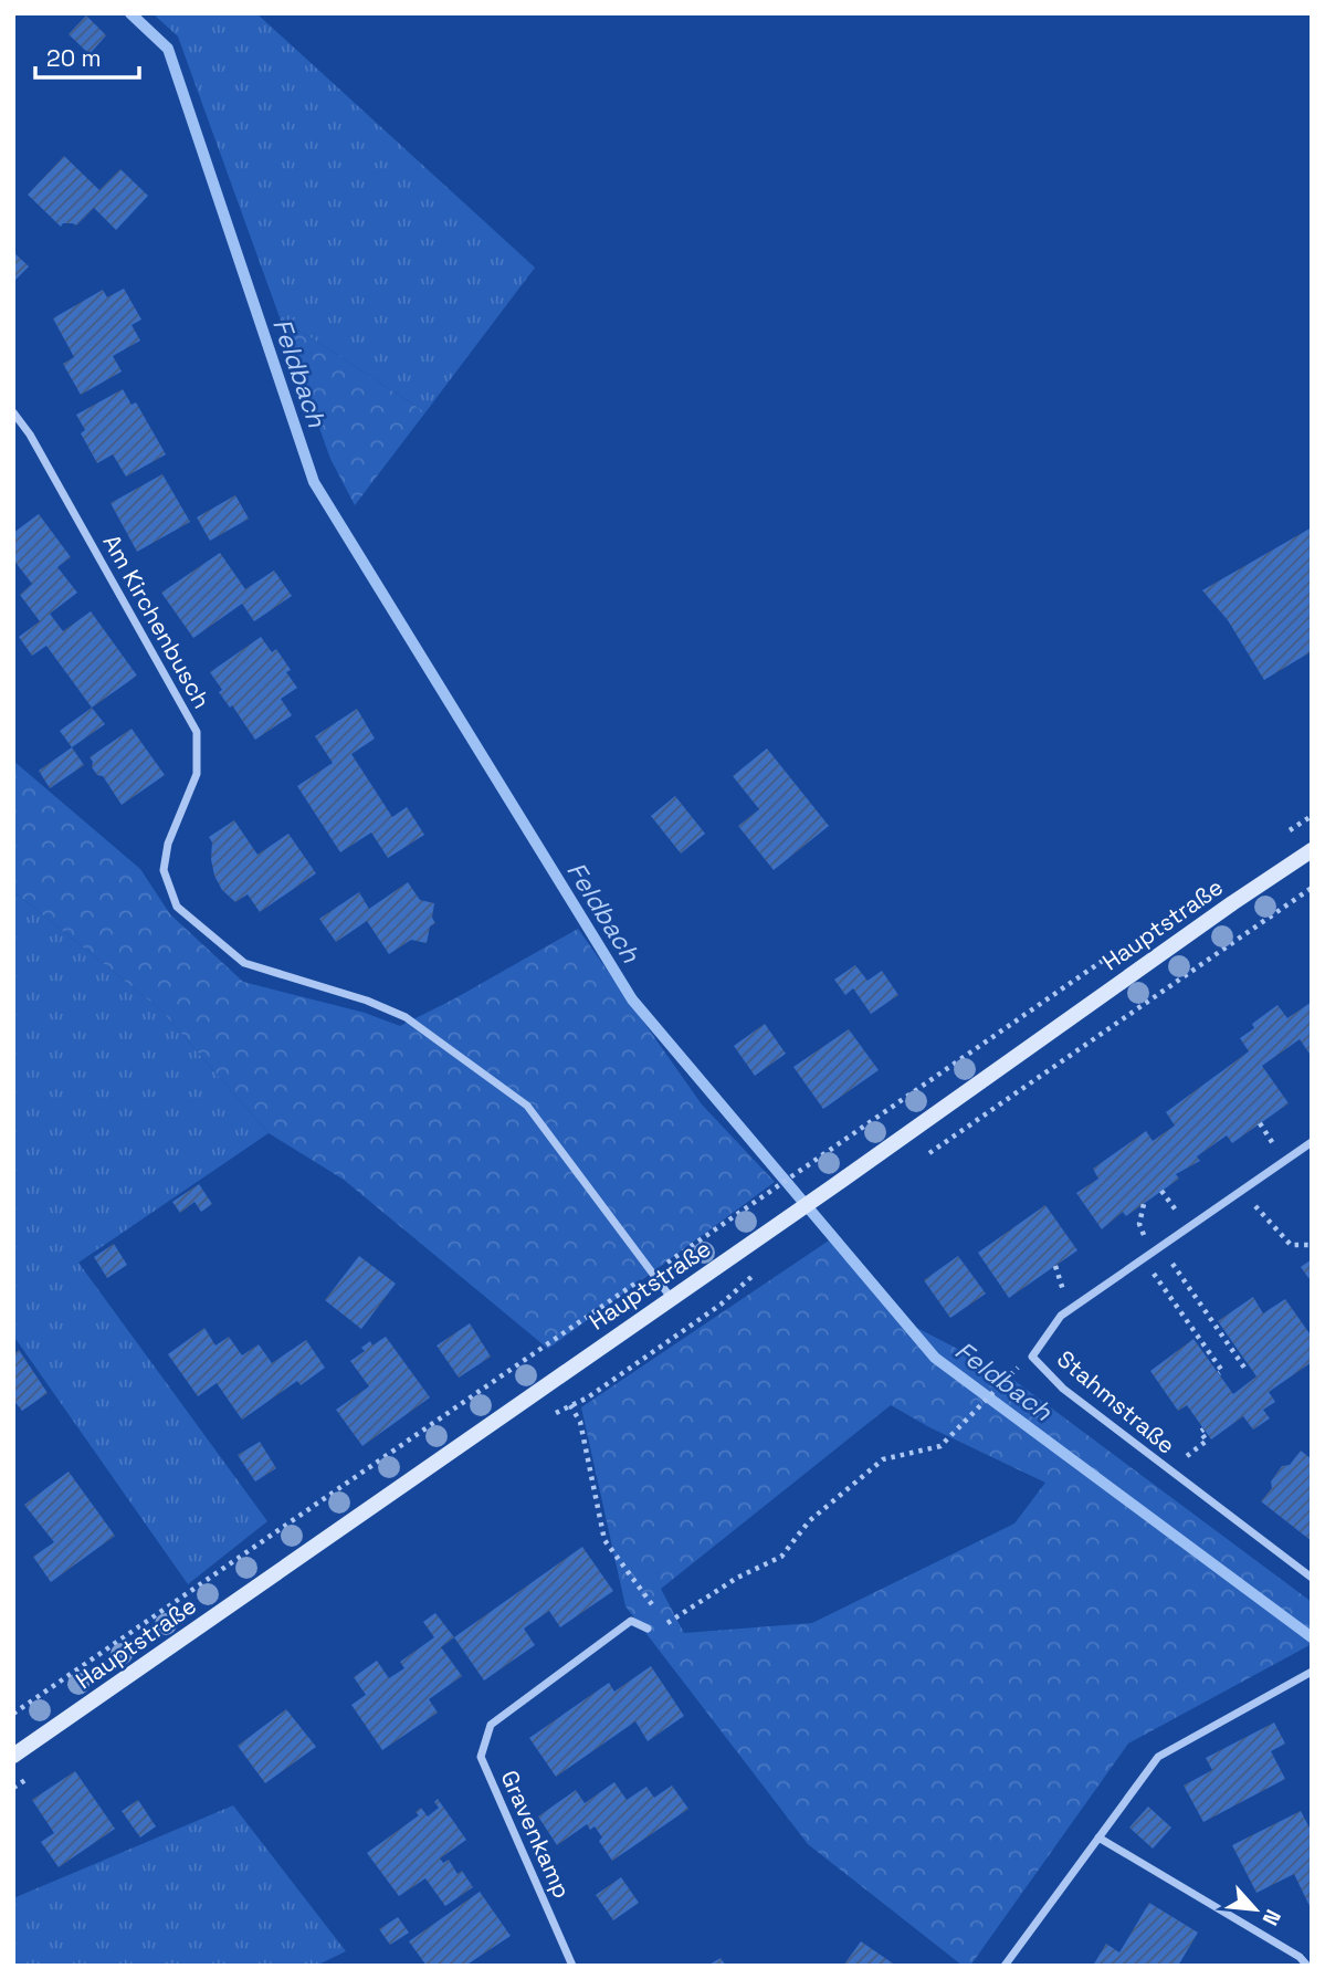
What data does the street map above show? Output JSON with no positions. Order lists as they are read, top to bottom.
{
  "streets": {
    "main road": ["Hauptstraße"],
    "street": ["Am Kirchenbusch", "Stahmstraße", "Gravenkamp"]
  },
  "crossings": [
    ["Am Kirchenbusch", "Hauptstraße"]
  ],
  "water": ["Feldbach"],
  "scale_bar": "20 m",
  "north": "bottom right"
}
